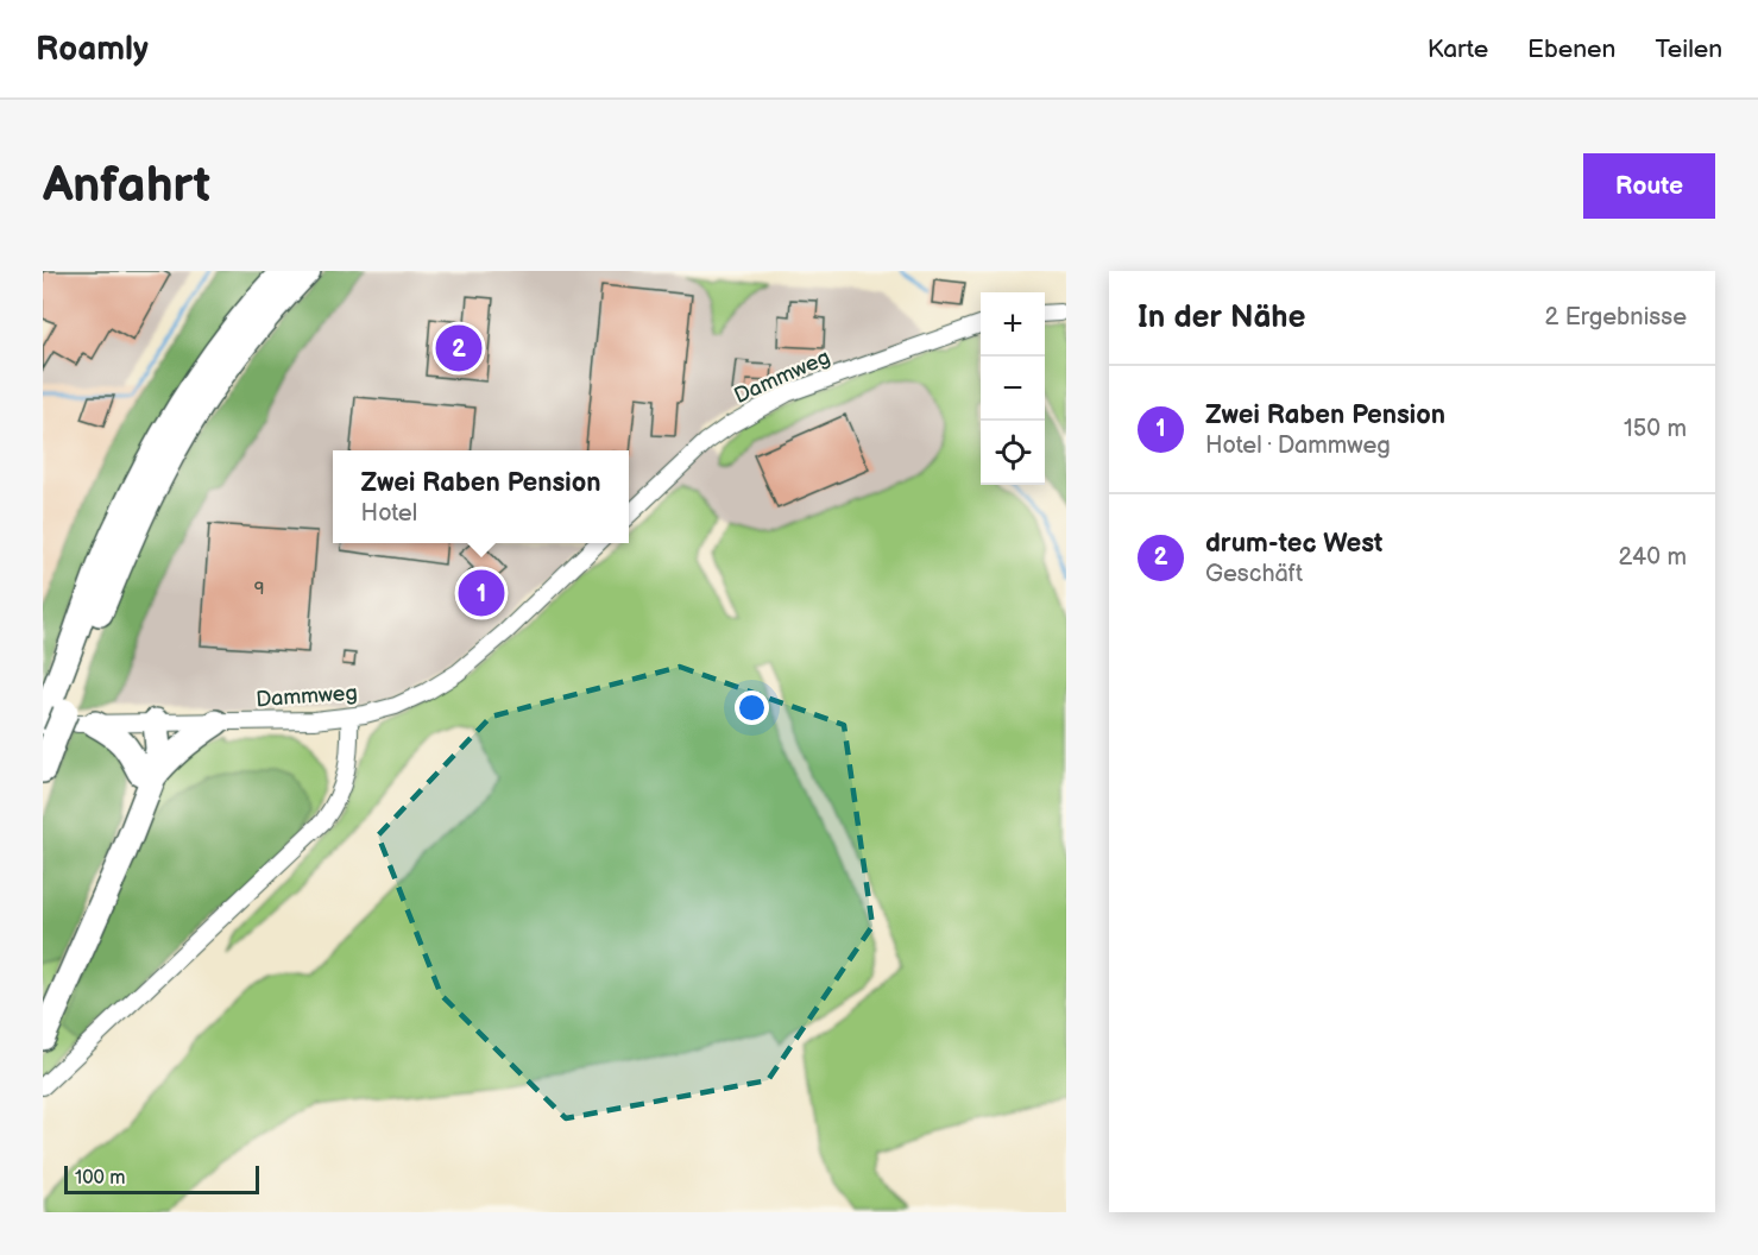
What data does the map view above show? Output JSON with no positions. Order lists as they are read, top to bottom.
{
  "streets": {
    "street": ["Dammweg"]
  },
  "house_numbers": ["9"],
  "scale_bar": "100 m",
  "page": {
    "header": "Roamly",
    "nav": ["Karte", "Ebenen", "Teilen"],
    "buttons": "Route",
    "title": "Anfahrt",
    "heading": ["In der Nähe", "2 Ergebnisse"],
    "map_buttons": ["+", "−"],
    "pins": ["2", "1"],
    "list": [
      {
        "mark": "1",
        "name": "Zwei Raben Pension",
        "note": "Hotel · Dammweg",
        "value": "150 m"
      },
      {
        "mark": "2",
        "name": "drum-tec West",
        "note": "Geschäft",
        "value": "240 m"
      }
    ],
    "popup": ["Zwei Raben Pension", "Hotel"],
    "scale": "100 m"
  }
}
